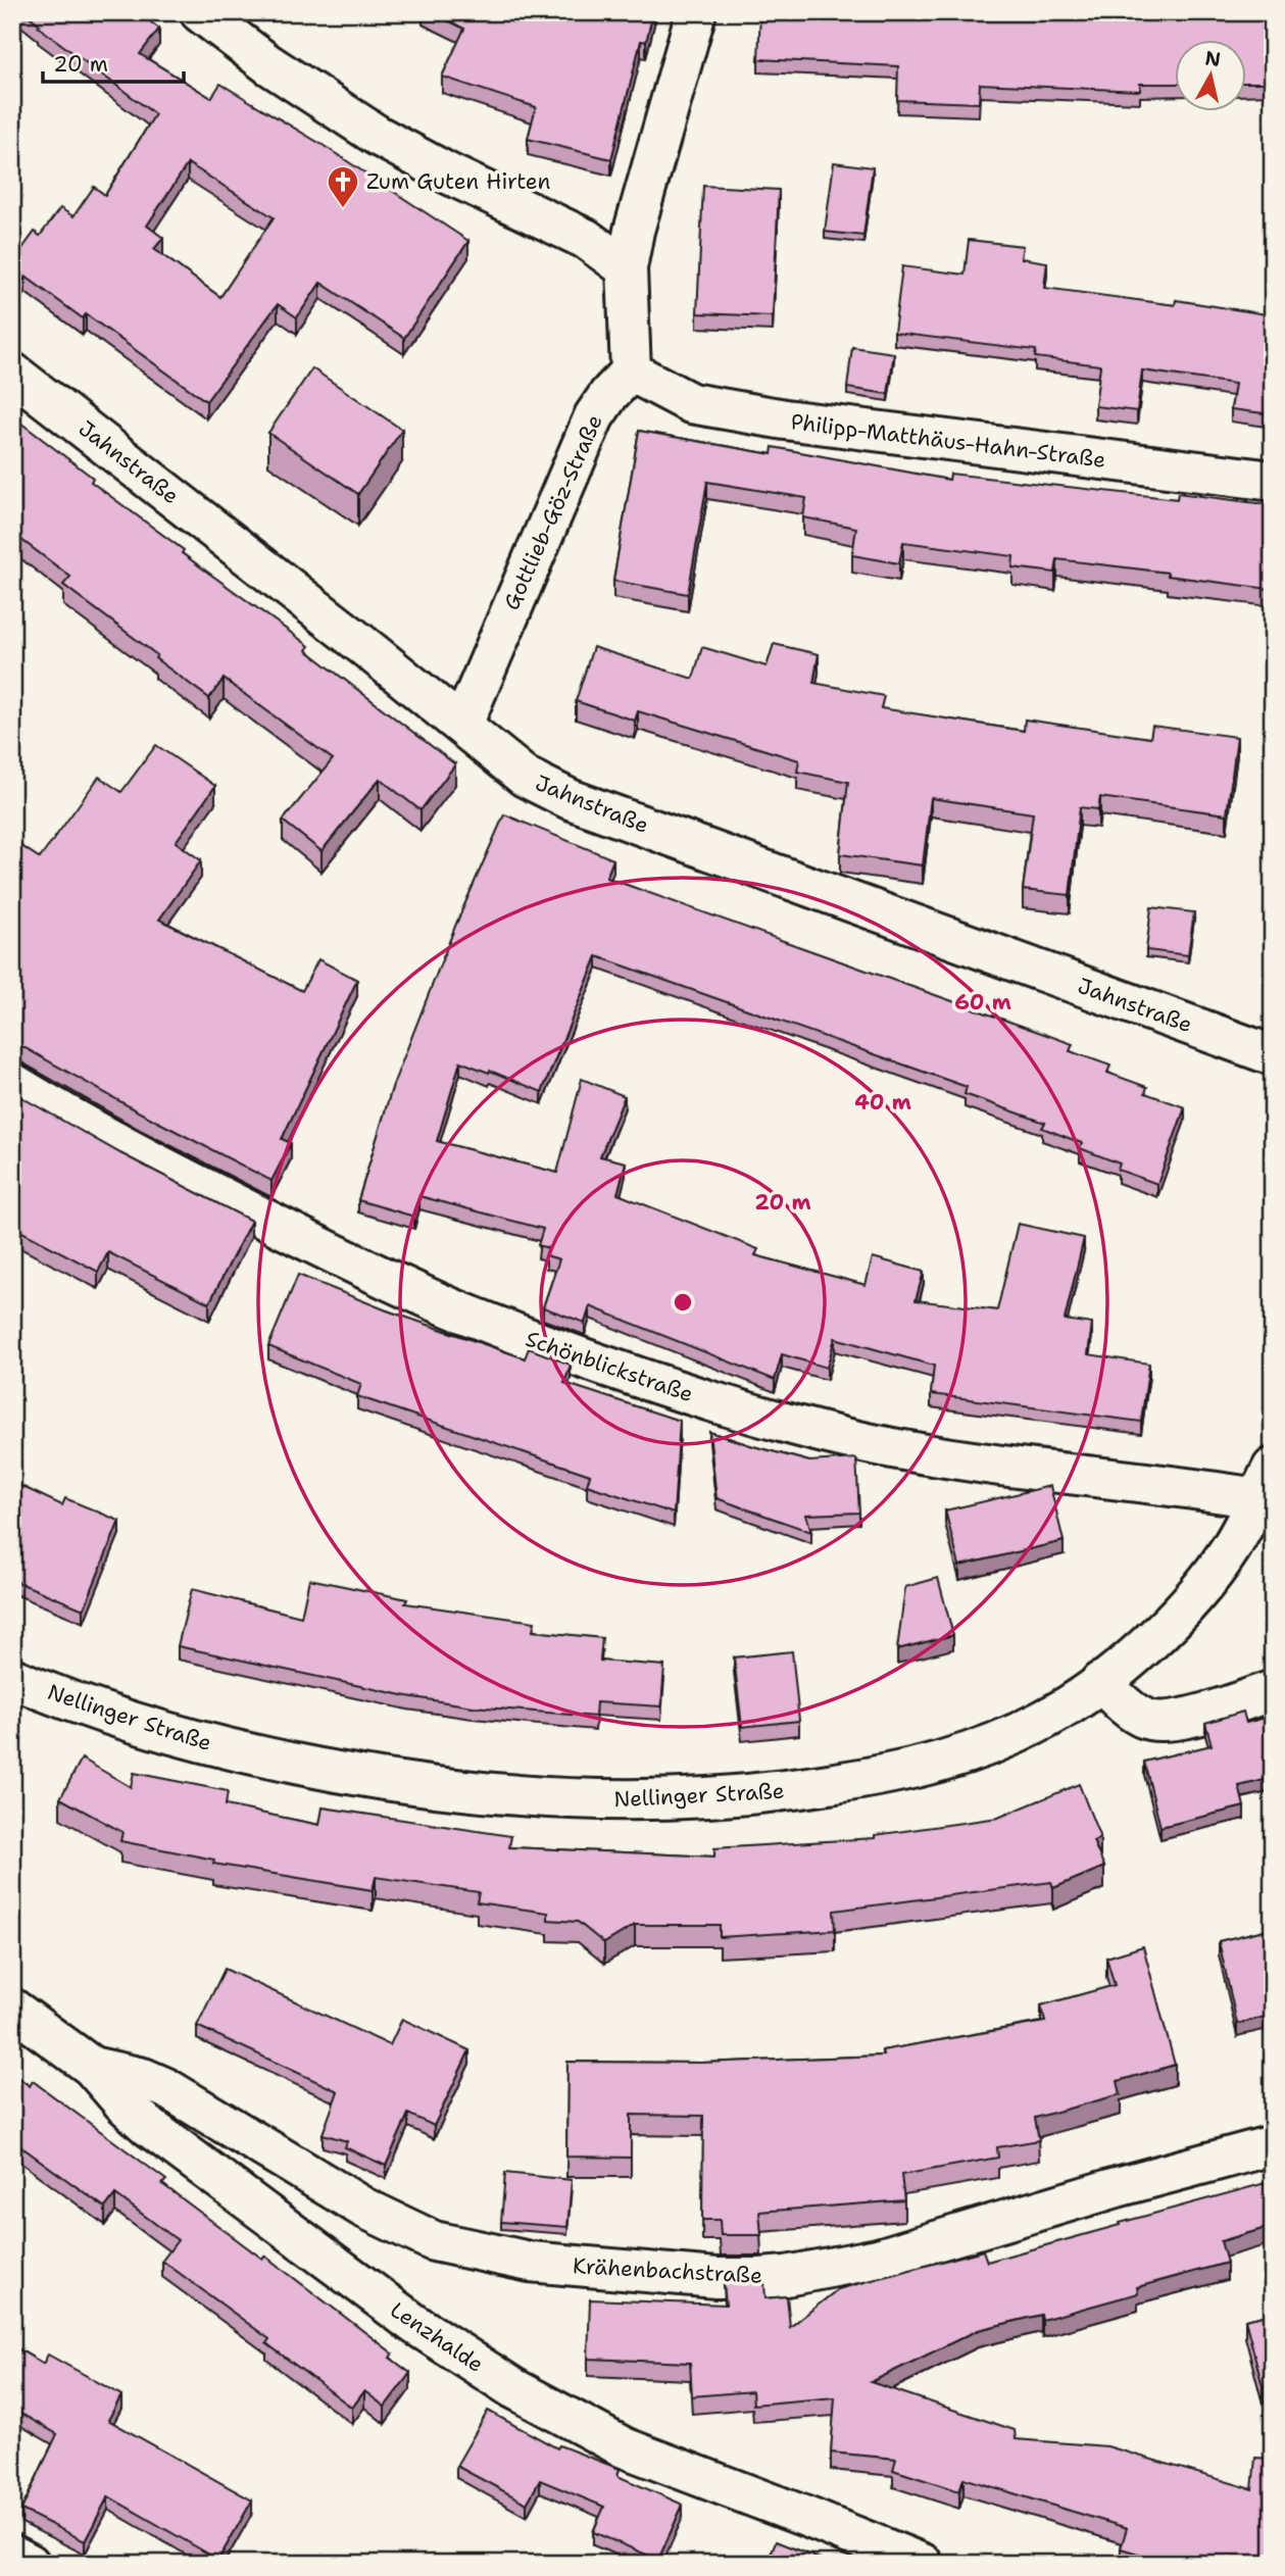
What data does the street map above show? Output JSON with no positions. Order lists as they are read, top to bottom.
{
  "streets": {
    "street": [
      "Philipp-Matthäus-Hahn-Straße",
      "Jahnstraße",
      "Gottlieb-Göz-Straße",
      "Schönblickstraße",
      "Nellinger Straße",
      "Krähenbachstraße",
      "Lenzhalde"
    ]
  },
  "crossings": [
    ["Philipp-Matthäus-Hahn-Straße", "Gottlieb-Göz-Straße"],
    ["Jahnstraße", "Gottlieb-Göz-Straße"],
    ["Schönblickstraße", "Nellinger Straße"],
    ["Krähenbachstraße", "Lenzhalde"]
  ],
  "places": {
    "church": ["Zum Guten Hirten"]
  },
  "scale_bar": "20 m",
  "north": "top",
  "rings": ["60 m", "40 m", "20 m"]
}
